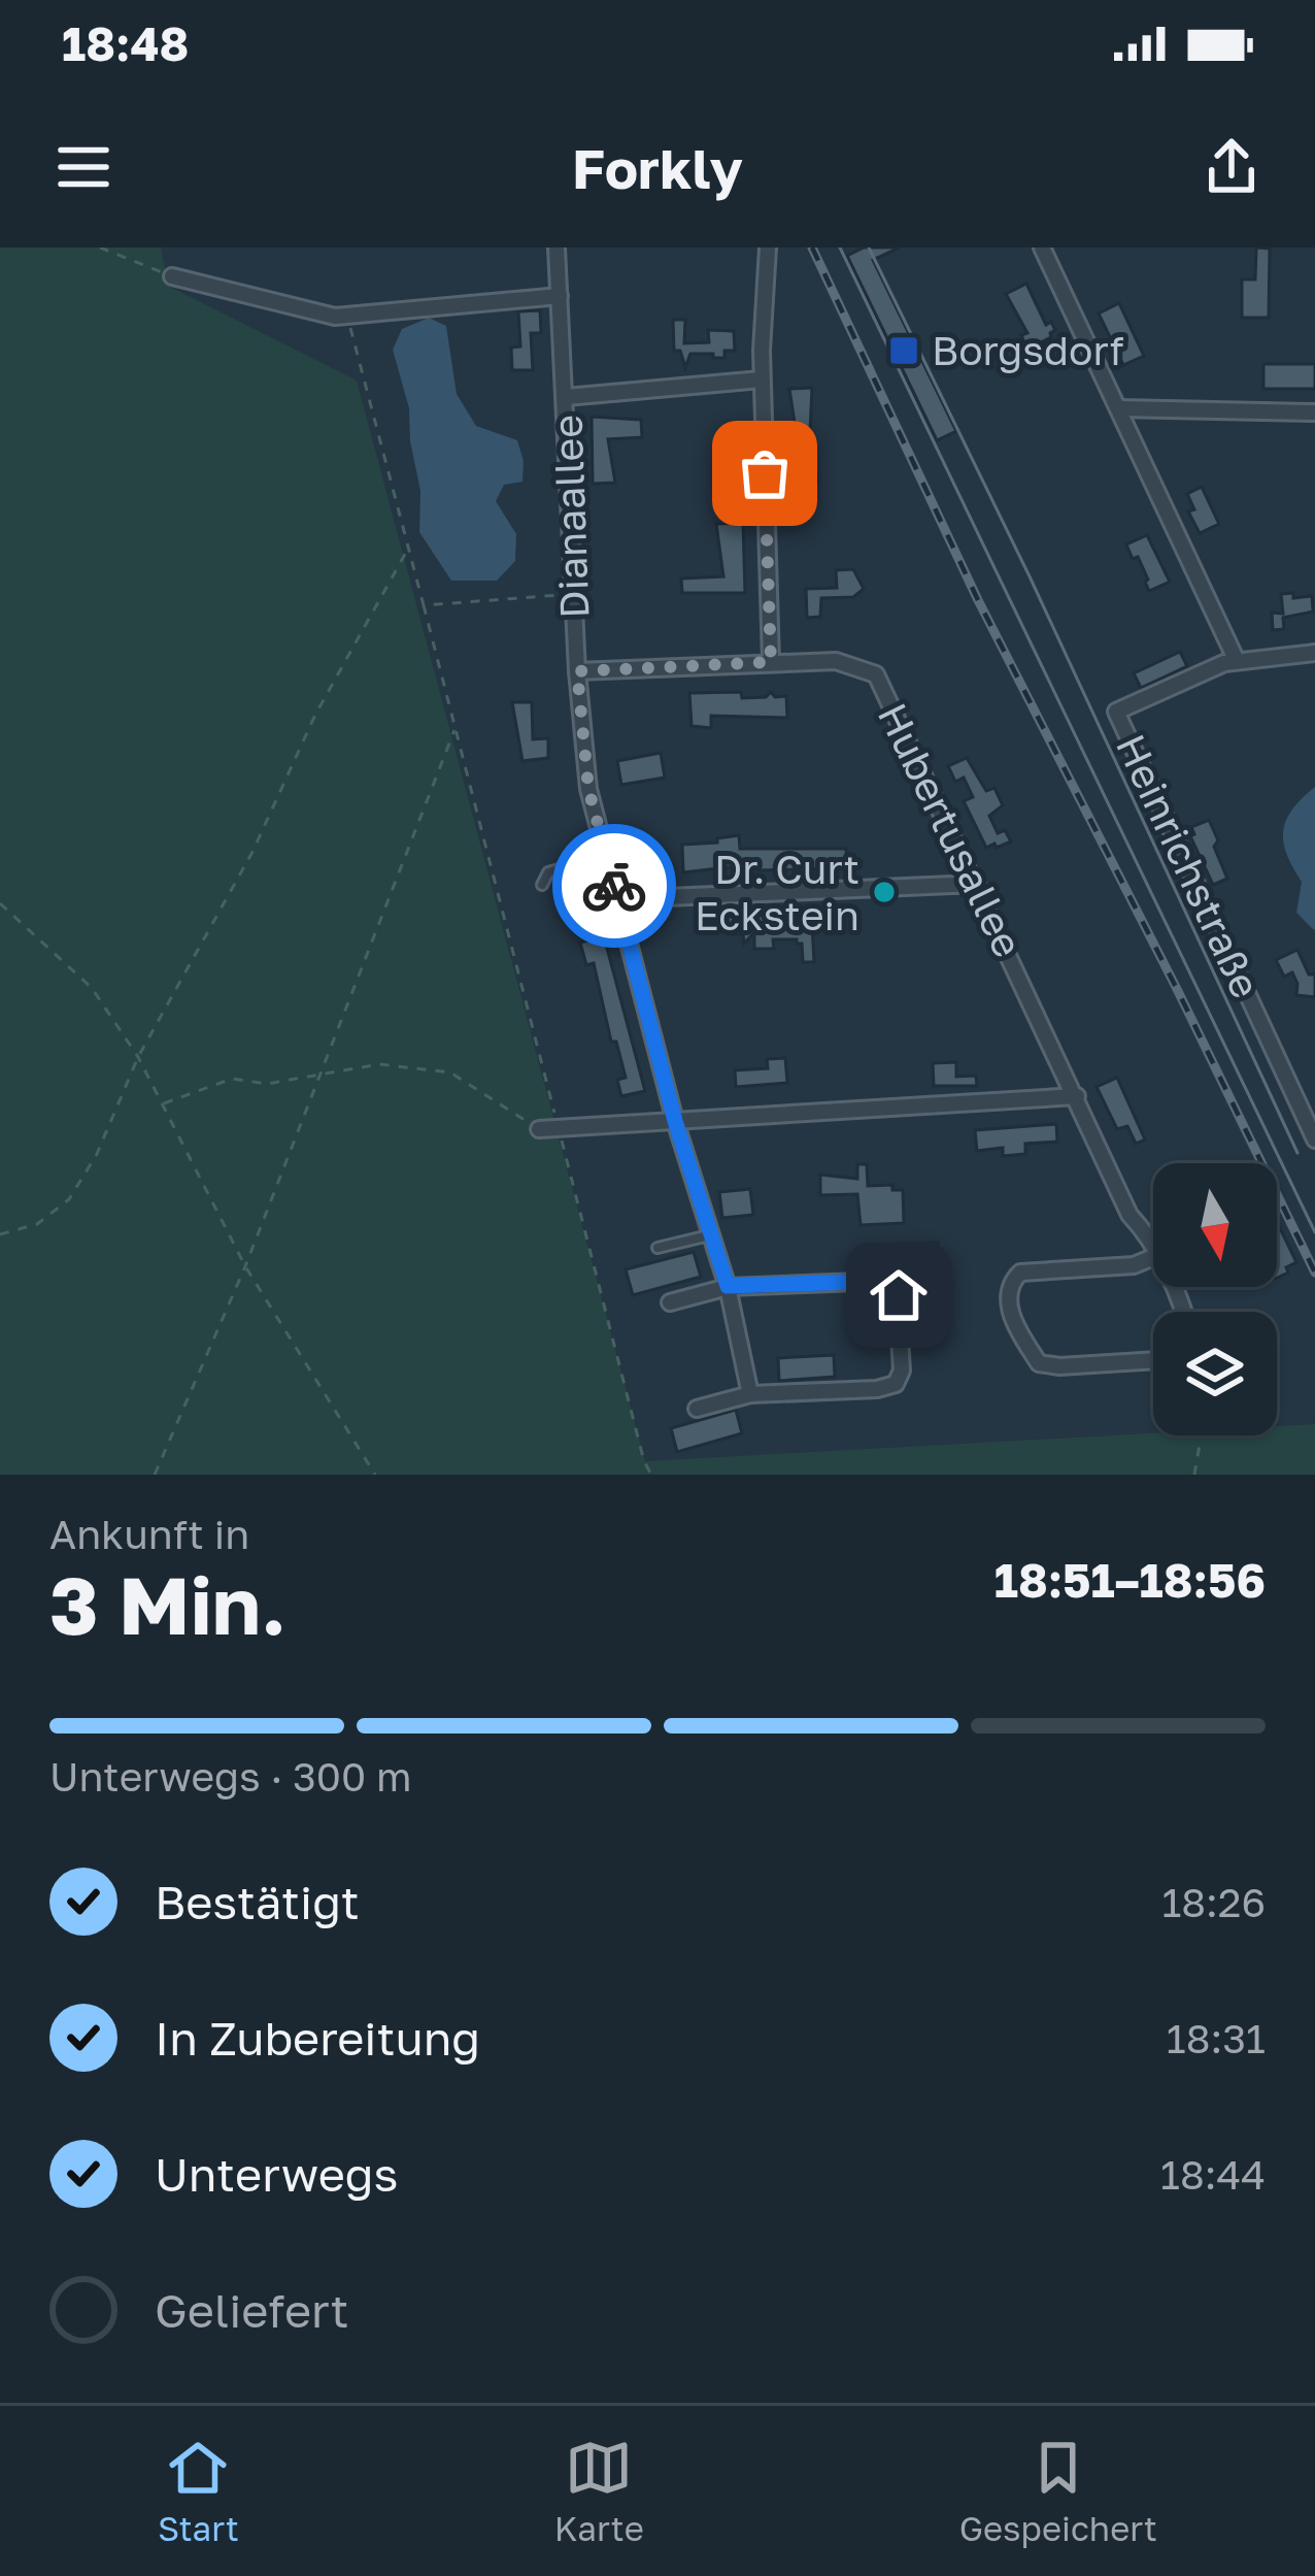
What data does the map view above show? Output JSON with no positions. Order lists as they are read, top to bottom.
{
  "streets": {
    "street": ["Dianaallee", "Hubertusallee", "Heinrichstraße"]
  },
  "crossings": [
    ["Dianaallee", "Hubertusallee"]
  ],
  "places": {
    "transit": ["Borgsdorf"],
    "other": ["Dr. Curt Eckstein"]
  },
  "north": "bottom",
  "page": {
    "status": "18:48",
    "header": "Forkly",
    "heading": ["3 Min.", "Ankunft in", "18:51–18:56"],
    "bar": "Unterwegs · 300 m",
    "list": [
      ["Bestätigt", "18:26"],
      ["In Zubereitung", "18:31"],
      ["Unterwegs", "18:44"],
      "Geliefert"
    ],
    "tabs": ["Start", "Karte", "Gespeichert"]
  }
}
